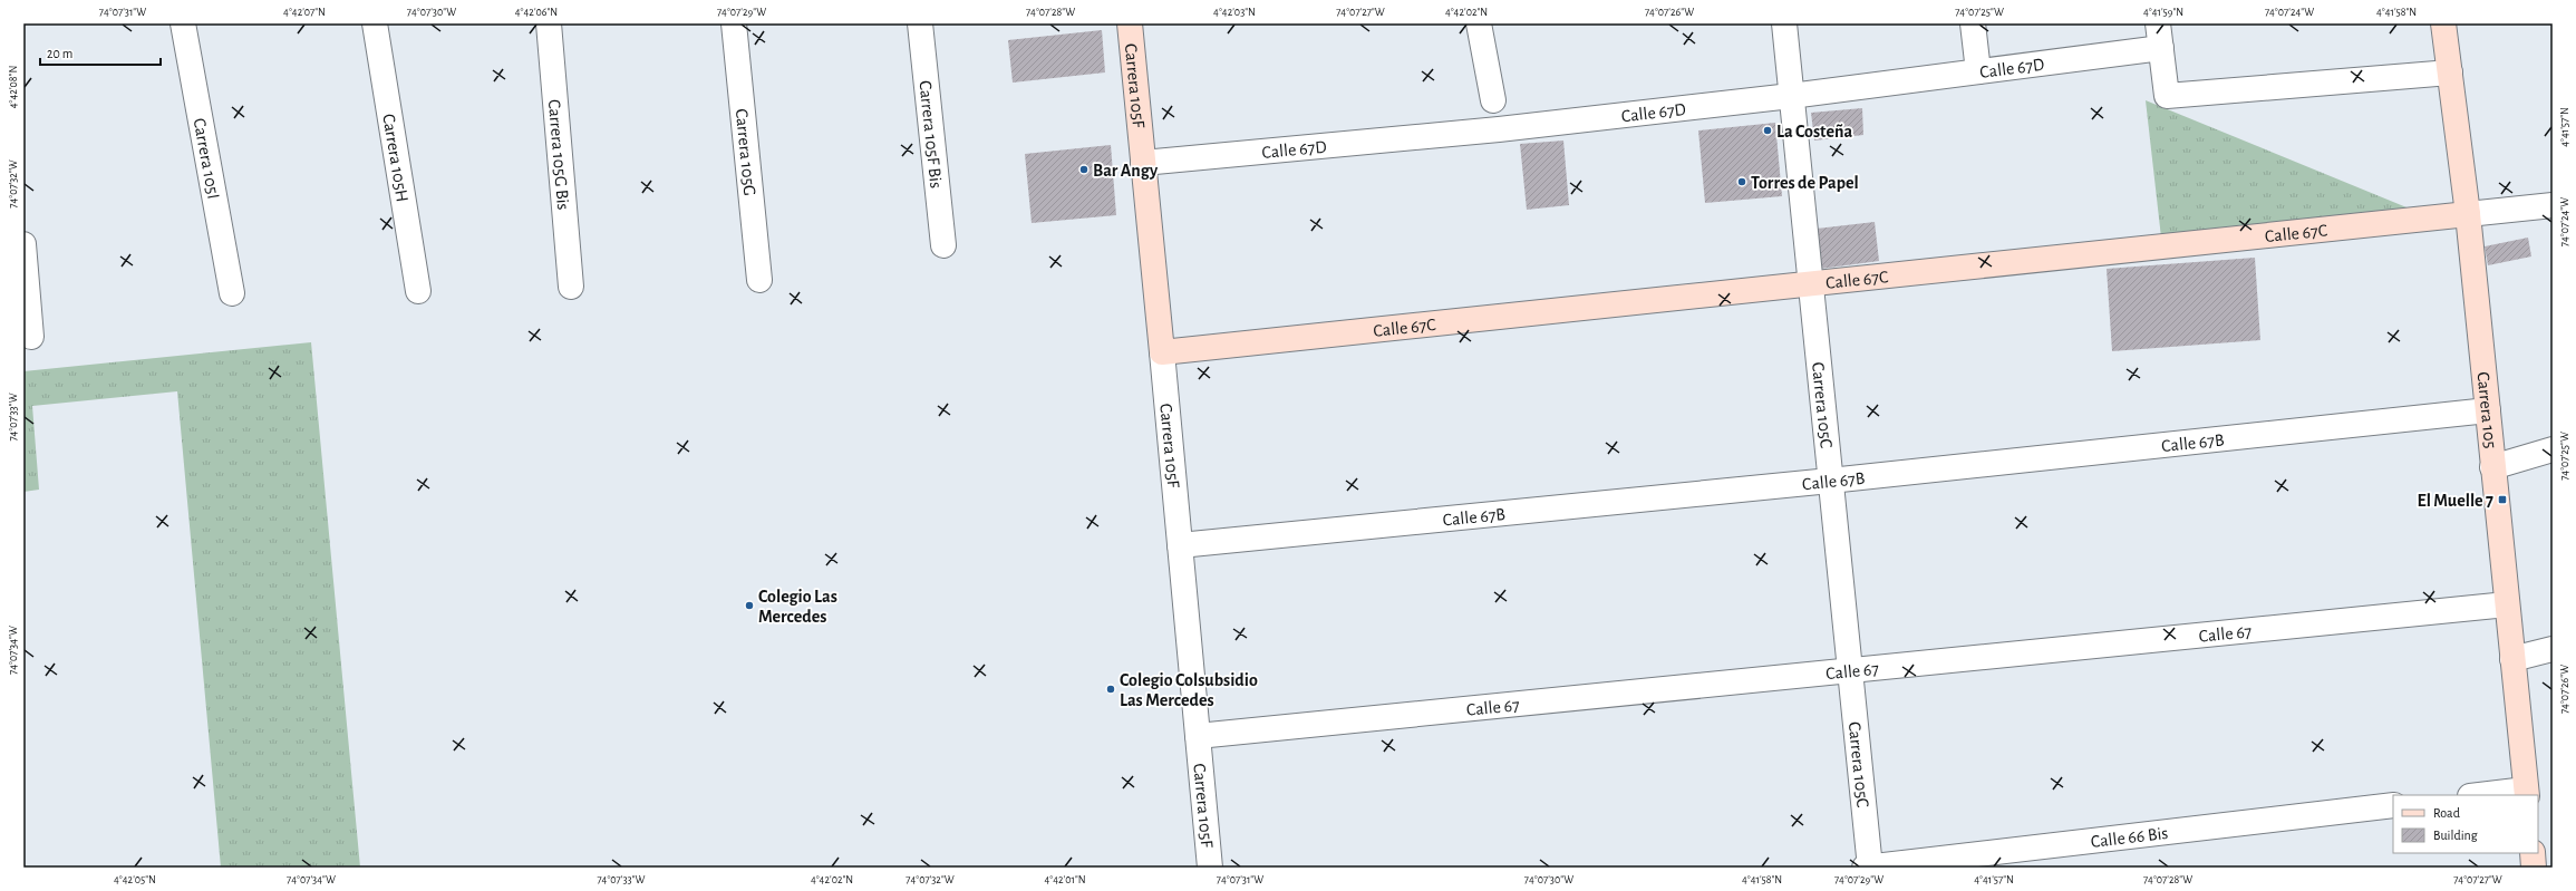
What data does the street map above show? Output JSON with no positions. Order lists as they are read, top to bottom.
{
  "streets": {
    "street": [
      "Calle 67D",
      "Carrera 105F",
      "Carrera 105F Bis",
      "Carrera 105G",
      "Carrera 105G Bis",
      "Carrera 105H",
      "Carrera 105I",
      "Calle 67C",
      "Carrera 105C",
      "Carrera 105",
      "Calle 67B",
      "Calle 67",
      "Calle 66 Bis"
    ]
  },
  "crossings": [
    ["Calle 67D", "Carrera 105F"],
    ["Calle 67D", "Carrera 105C"],
    ["Carrera 105F", "Calle 67C"],
    ["Carrera 105F", "Calle 67B"],
    ["Carrera 105F", "Calle 67"],
    ["Calle 67C", "Carrera 105C"],
    ["Calle 67C", "Carrera 105"],
    ["Carrera 105C", "Calle 67B"],
    ["Carrera 105C", "Calle 67"],
    ["Carrera 105C", "Calle 66 Bis"],
    ["Carrera 105", "Calle 67B"],
    ["Carrera 105", "Calle 67"]
  ],
  "places": {
    "other": [
      "La Costeña",
      "Bar Angy",
      "Torres de Papel",
      "Colegio Las Mercedes",
      "Colegio Colsubsidio Las Mercedes"
    ],
    "transit": ["El Muelle 7"]
  },
  "legend": ["Road", "Building"],
  "scale_bar": "20 m",
  "coordinates": [
    "74°07'31\"W",
    "4°42'07\"N",
    "74°07'30\"W",
    "4°42'06\"N",
    "74°07'29\"W",
    "74°07'28\"W",
    "4°42'03\"N",
    "74°07'27\"W",
    "4°42'02\"N",
    "74°07'26\"W",
    "74°07'25\"W",
    "4°41'59\"N",
    "74°07'24\"W",
    "4°41'58\"N",
    "4°42'08\"N",
    "4°41'57\"N",
    "74°07'32\"W",
    "74°07'33\"W",
    "74°07'34\"W",
    "4°42'05\"N",
    "4°42'01\"N"
  ]
}
